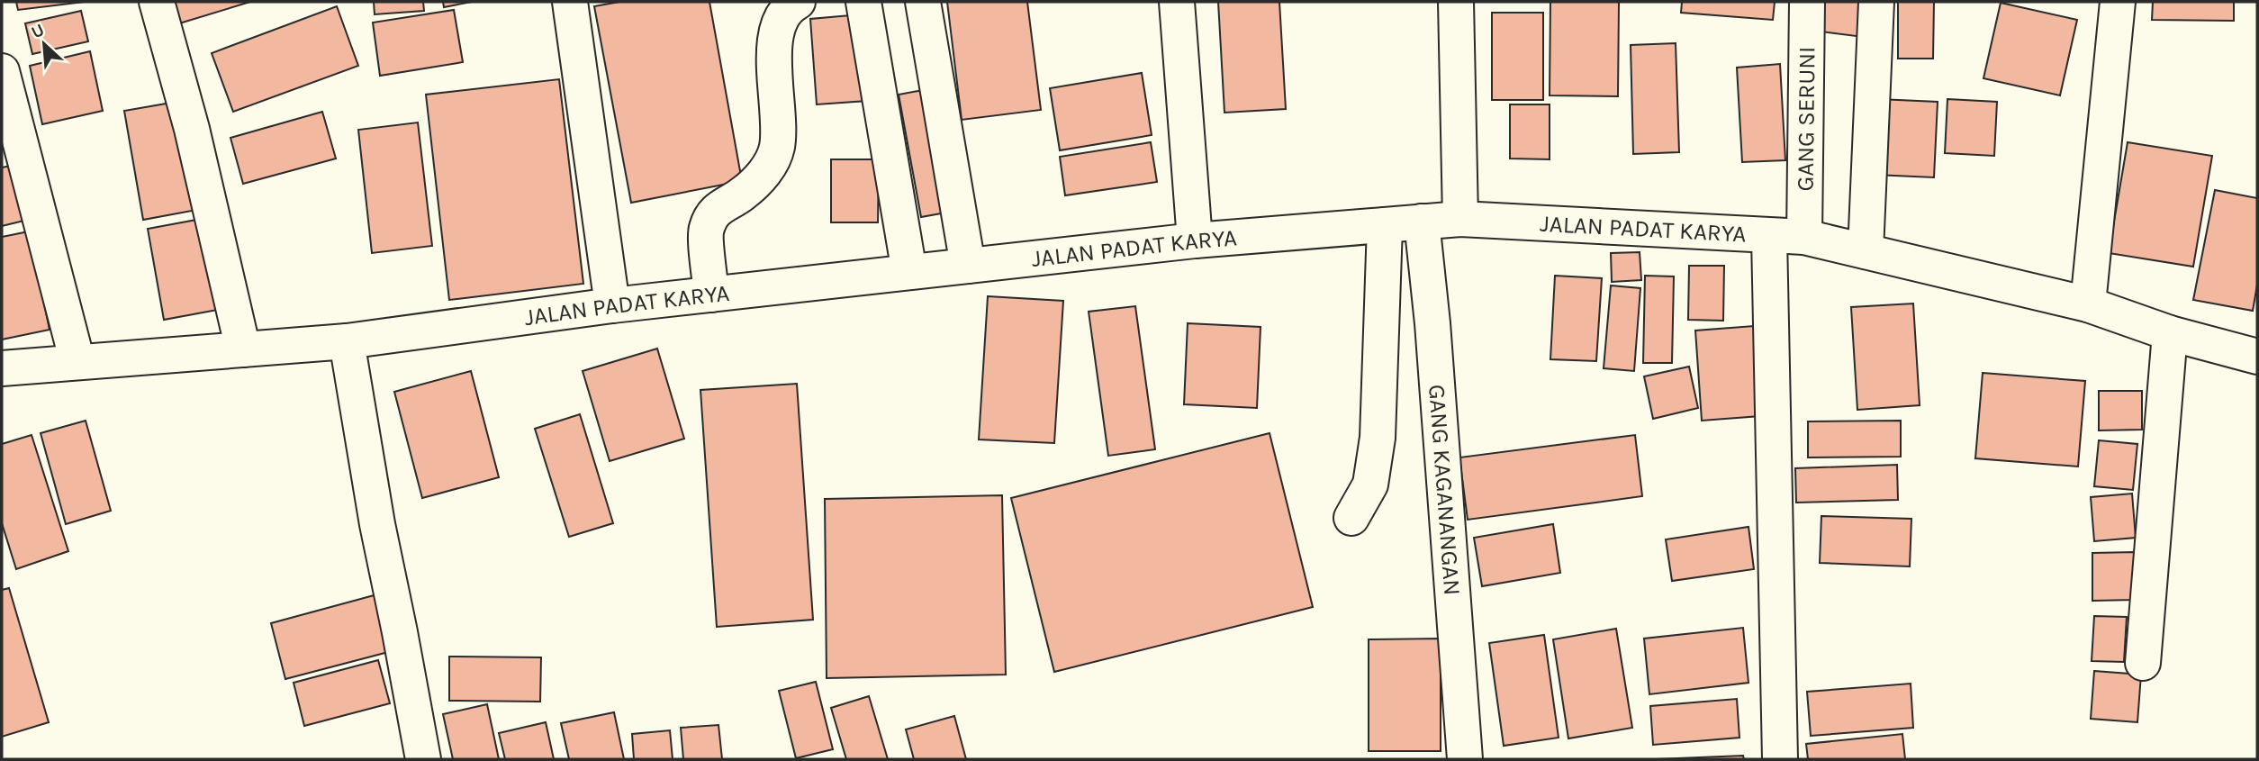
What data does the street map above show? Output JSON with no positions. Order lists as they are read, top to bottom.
{
  "streets": {
    "street": ["GANG SERUNI", "JALAN PADAT KARYA", "GANG KAGANANGAN"]
  },
  "crossings": [
    ["GANG SERUNI", "JALAN PADAT KARYA"],
    ["JALAN PADAT KARYA", "GANG KAGANANGAN"]
  ],
  "north": "top left"
}
